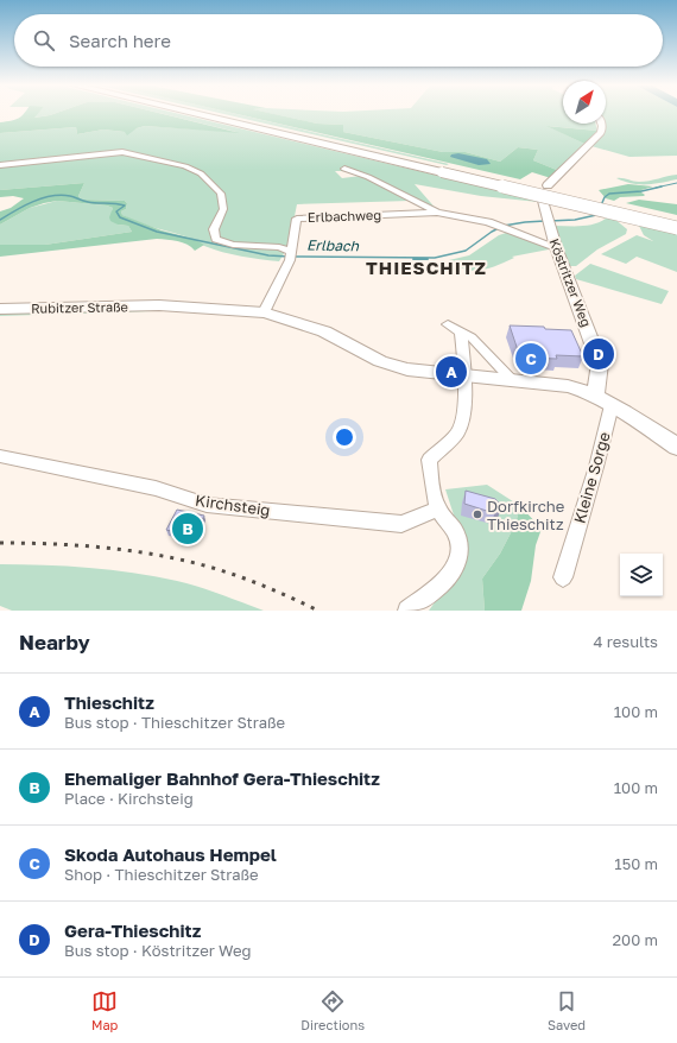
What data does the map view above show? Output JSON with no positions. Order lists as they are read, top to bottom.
{
  "streets": {
    "main road": ["Köstritzer Weg", "Rubitzer Straße"],
    "street": ["Erlbachweg", "Kleine Sorge", "Kirchsteig"]
  },
  "crossings": [
    ["Erlbachweg", "Rubitzer Straße"],
    ["Köstritzer Weg", "Rubitzer Straße"],
    ["Rubitzer Straße", "Kleine Sorge"]
  ],
  "districts": ["THIESCHITZ"],
  "water": ["Erlbach"],
  "places": ["Dorfkirche Thieschitz"],
  "north": "top right",
  "page": {
    "search": "Search here",
    "pins": [
      "D",
      "C",
      "A",
      "B"
    ],
    "heading": ["Nearby", "4 results"],
    "list": [
      {
        "mark": "A",
        "name": "Thieschitz",
        "note": "Bus stop · Thieschitzer Straße",
        "value": "100 m"
      },
      {
        "mark": "B",
        "name": "Ehemaliger Bahnhof Gera-Thieschitz",
        "note": "Place · Kirchsteig",
        "value": "100 m"
      },
      {
        "mark": "C",
        "name": "Skoda Autohaus Hempel",
        "note": "Shop · Thieschitzer Straße",
        "value": "150 m"
      },
      {
        "mark": "D",
        "name": "Gera-Thieschitz",
        "note": "Bus stop · Köstritzer Weg",
        "value": "200 m"
      }
    ],
    "nav": ["Map", "Directions", "Saved"]
  }
}
